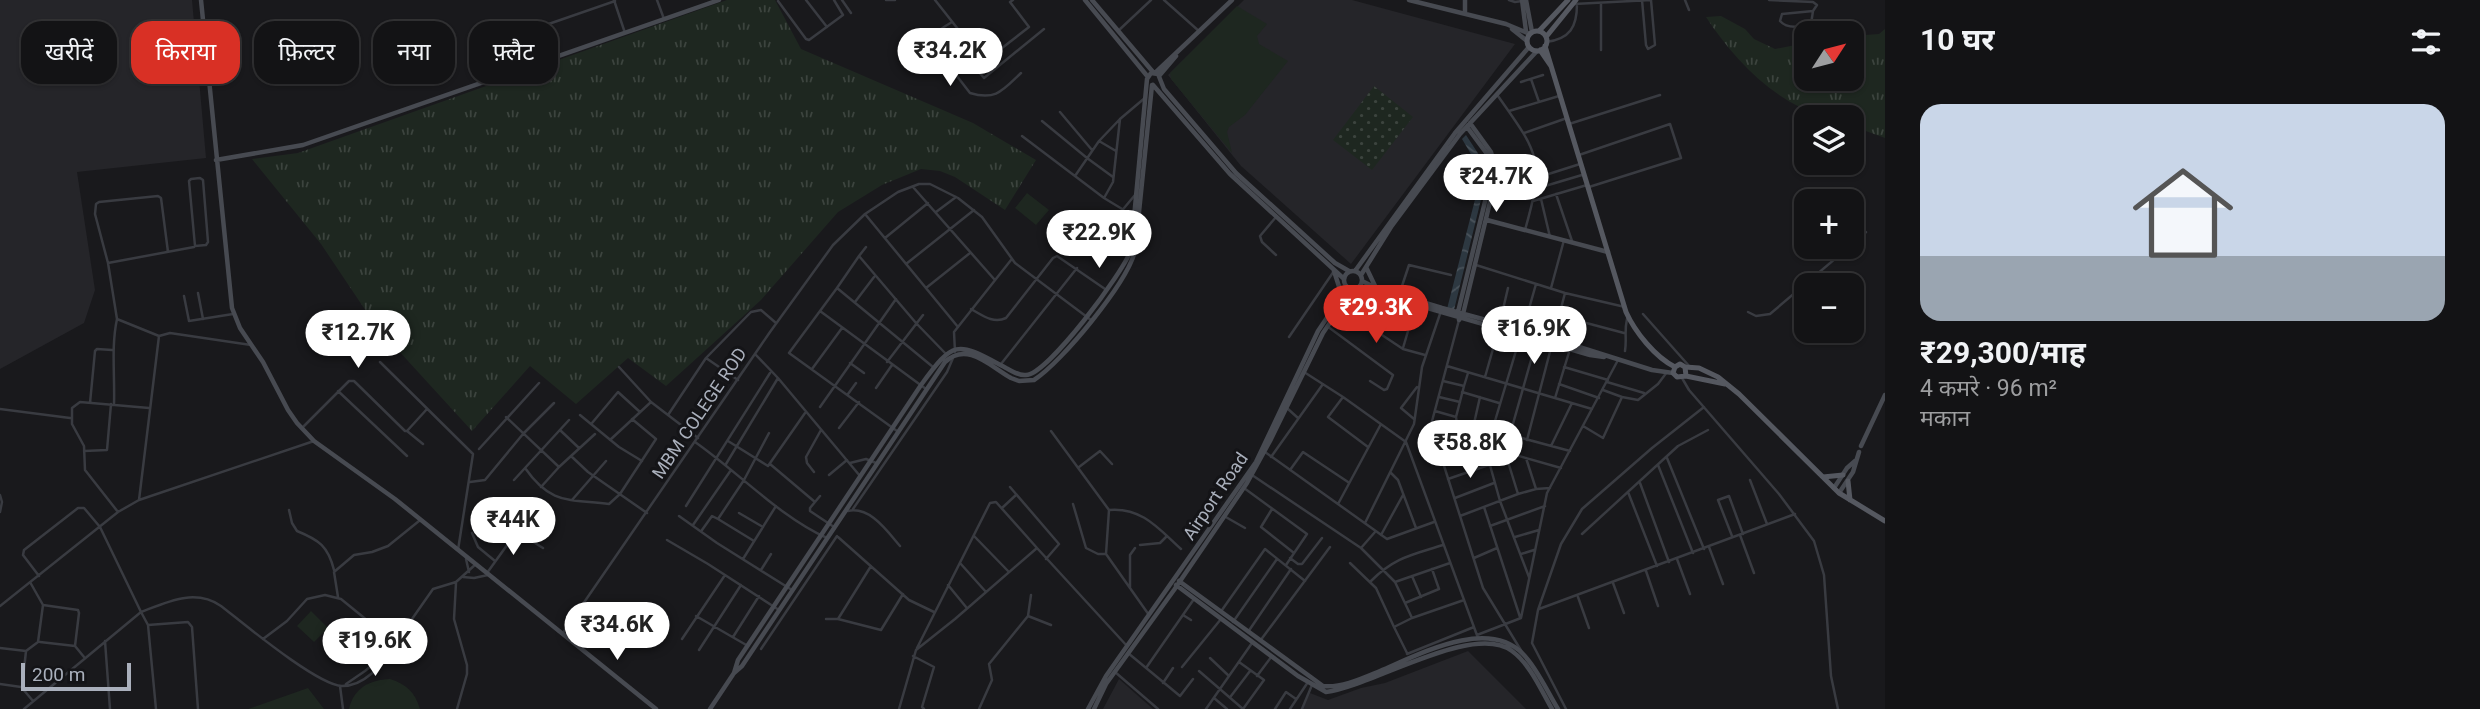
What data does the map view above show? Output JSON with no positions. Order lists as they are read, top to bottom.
{
  "streets": {
    "street": ["MBM COLEGE ROD", "Airport Road"]
  },
  "scale_bar": "200 m",
  "north": "top right",
  "page": {
    "heading": "10 घर",
    "map_buttons": ["+", "−"],
    "chip": [
      "खरीदें",
      "किराया",
      "फ़िल्टर",
      "नया",
      "फ़्लैट"
    ],
    "price": [
      "₹34.2K",
      "₹24.7K",
      "₹22.9K",
      "₹29.3K",
      "₹16.9K",
      "₹12.7K",
      "₹58.8K",
      "₹44K",
      "₹34.6K",
      "₹19.6K"
    ],
    "list": [
      {
        "name": "₹29,300/माह",
        "note": "4 कमरे · 96 m² · मकान"
      }
    ],
    "scale": "200 m"
  }
}
